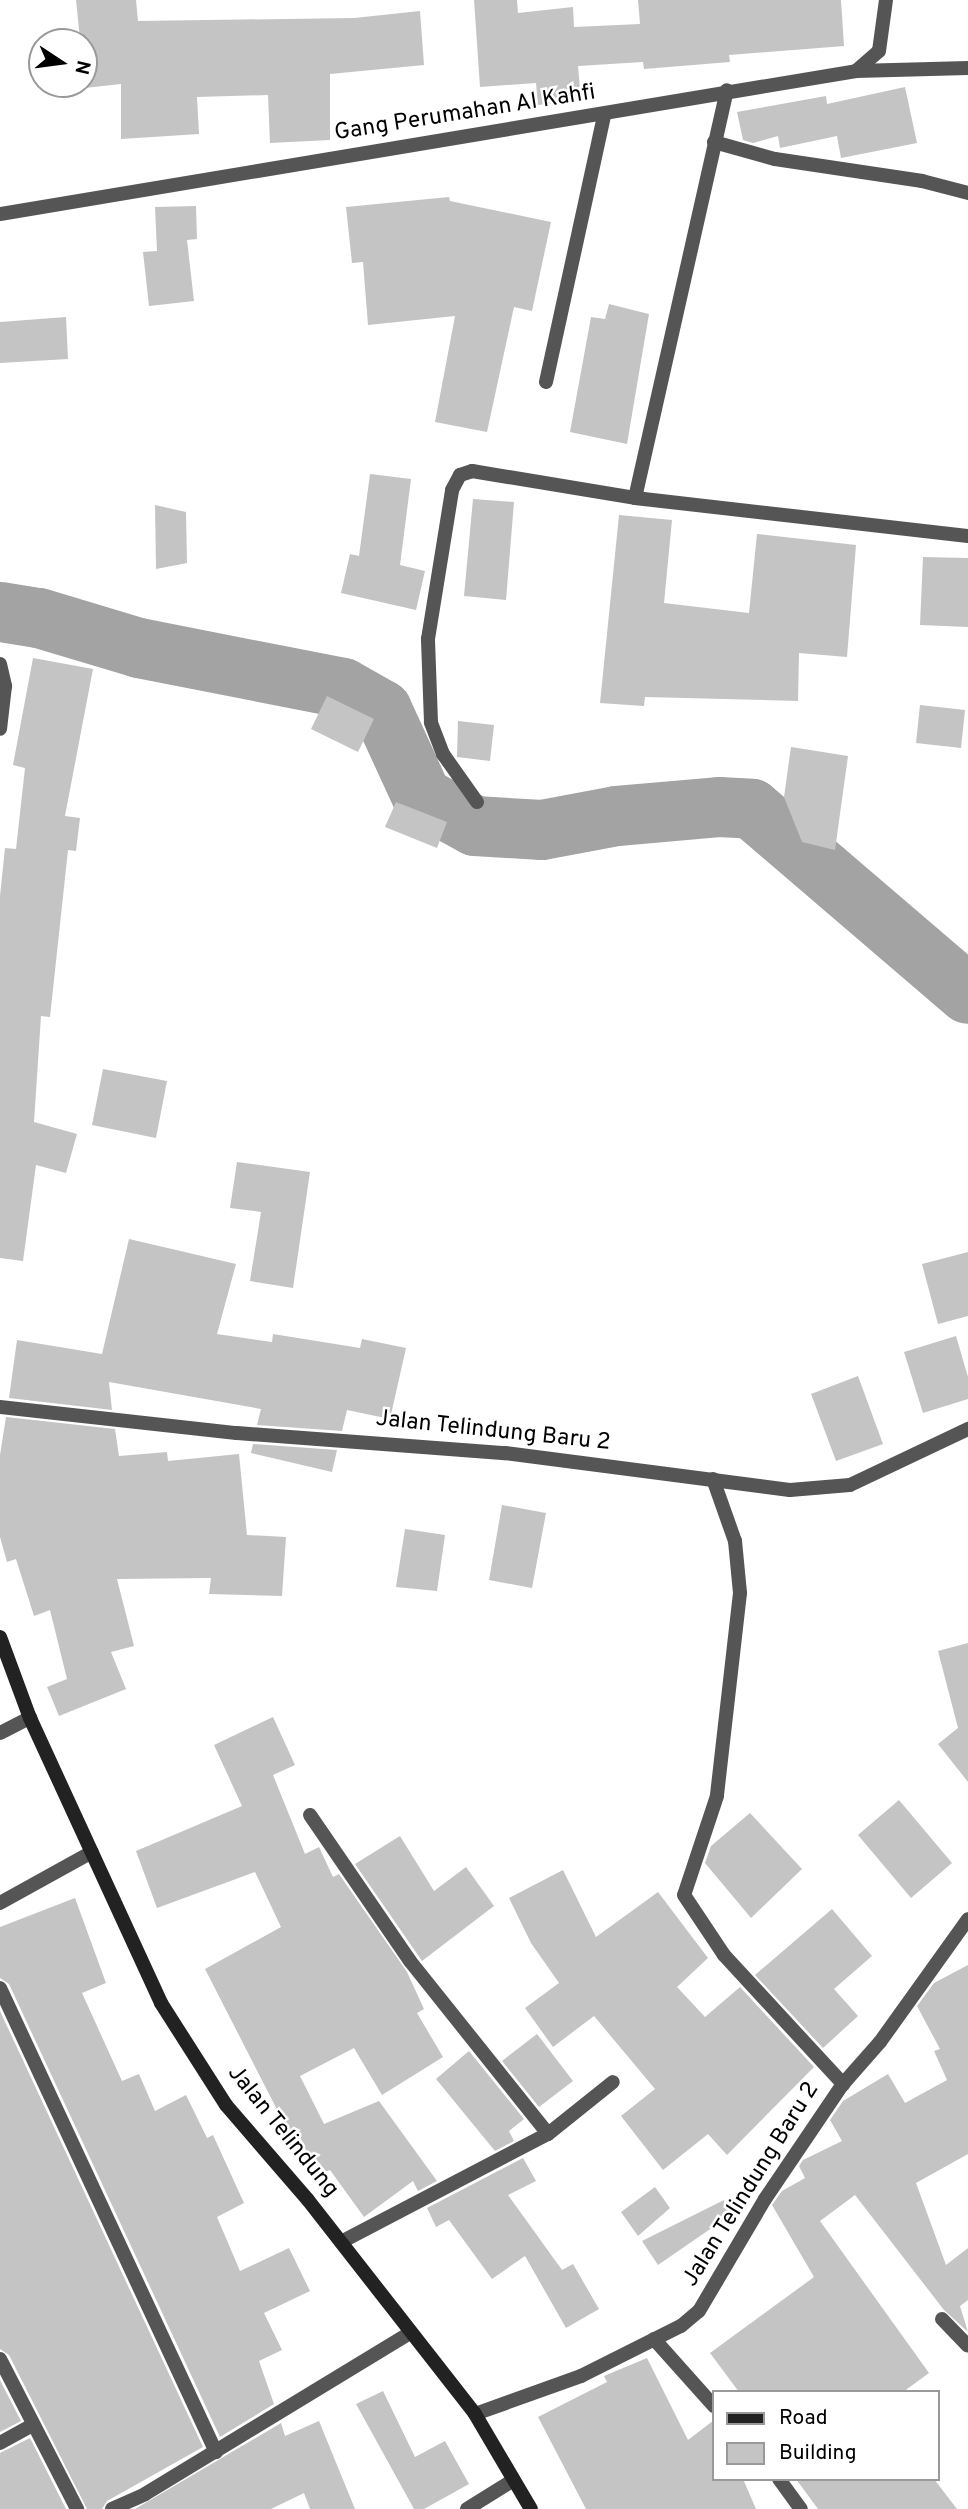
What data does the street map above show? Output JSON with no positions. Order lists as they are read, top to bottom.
{
  "streets": {
    "main road": ["Jalan Telindung"],
    "street": ["Gang Perumahan Al Kahfi", "Jalan Telindung Baru 2"]
  },
  "crossings": [
    ["Jalan Telindung Baru 2", "Jalan Telindung"]
  ],
  "legend": ["Road", "Building"],
  "north": "right"
}
